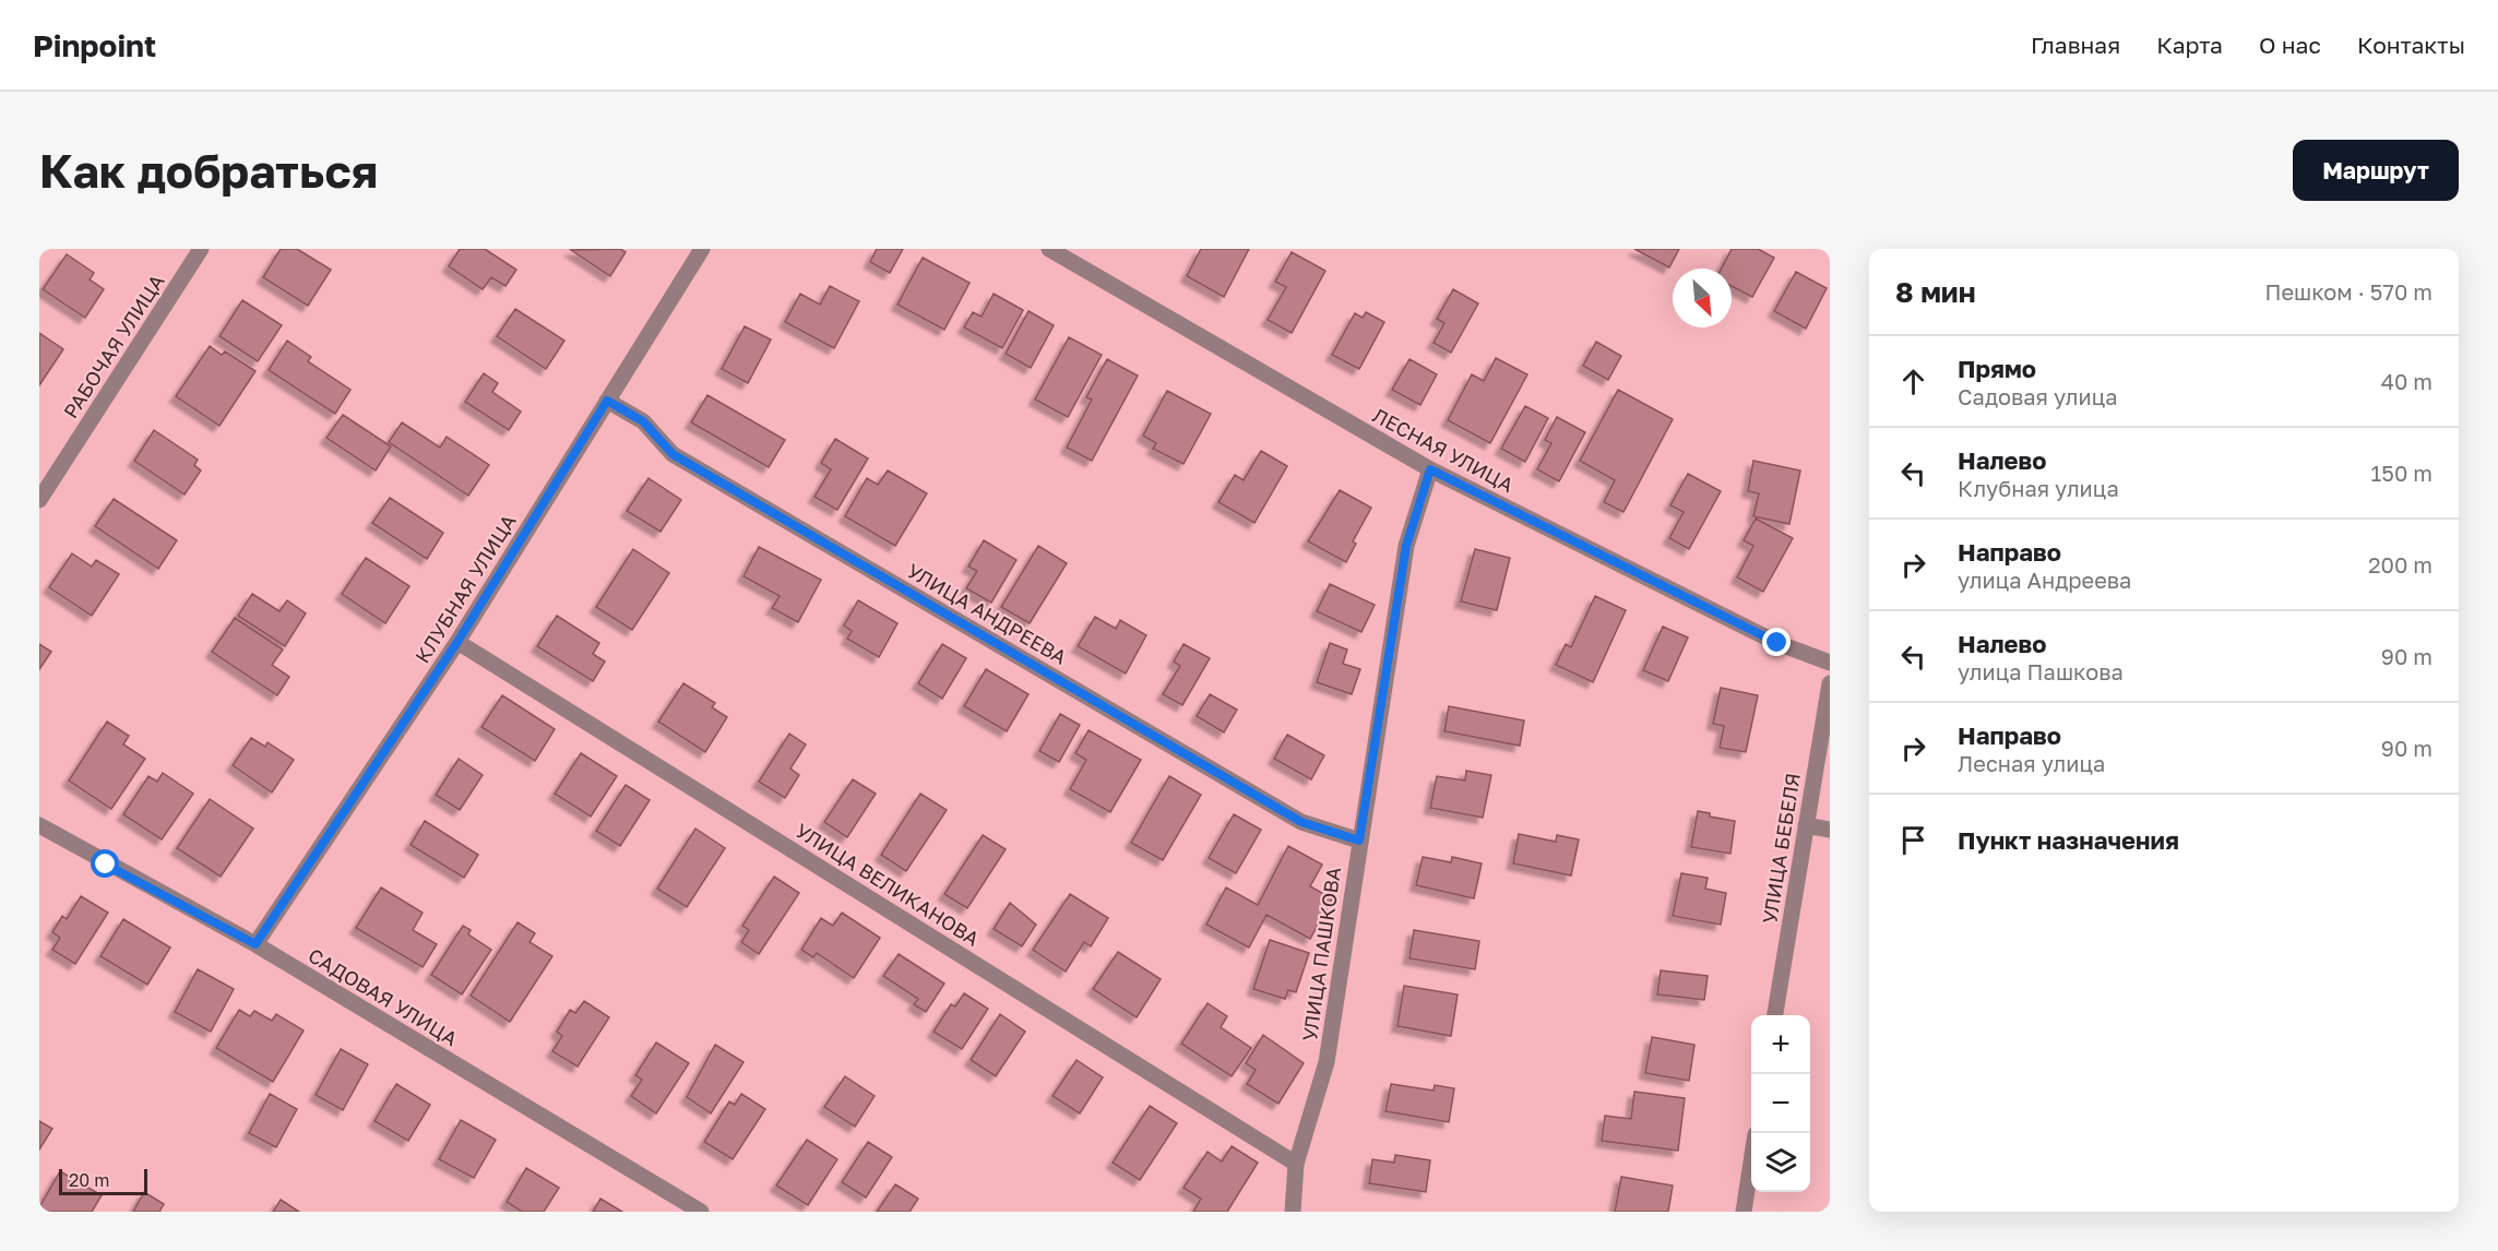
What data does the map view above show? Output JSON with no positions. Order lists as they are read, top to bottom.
{
  "streets": {
    "street": [
      "РАБОЧАЯ УЛИЦА",
      "ЛЕСНАЯ УЛИЦА",
      "КЛУБНАЯ УЛИЦА",
      "УЛИЦА АНДРЕЕВА",
      "УЛИЦА БЕБЕЛЯ",
      "УЛИЦА ВЕЛИКАНОВА",
      "УЛИЦА ПАШКОВА",
      "САДОВАЯ УЛИЦА"
    ]
  },
  "crossings": [
    ["ЛЕСНАЯ УЛИЦА", "УЛИЦА ПАШКОВА"],
    ["КЛУБНАЯ УЛИЦА", "УЛИЦА АНДРЕЕВА"],
    ["КЛУБНАЯ УЛИЦА", "УЛИЦА ВЕЛИКАНОВА"],
    ["КЛУБНАЯ УЛИЦА", "САДОВАЯ УЛИЦА"],
    ["УЛИЦА АНДРЕЕВА", "УЛИЦА ПАШКОВА"],
    ["УЛИЦА ВЕЛИКАНОВА", "УЛИЦА ПАШКОВА"]
  ],
  "scale_bar": "20 m",
  "north": "bottom right",
  "page": {
    "header": "Pinpoint",
    "nav": [
      "Главная",
      "Карта",
      "О нас",
      "Контакты"
    ],
    "buttons": "Маршрут",
    "title": "Как добраться",
    "heading": ["8 мин", "Пешком · 570 m"],
    "list": [
      ["Прямо", "Садовая улица", "40 m"],
      ["Налево", "Клубная улица", "150 m"],
      ["Направо", "улица Андреева", "200 m"],
      ["Налево", "улица Пашкова", "90 m"],
      ["Направо", "Лесная улица", "90 m"],
      "Пункт назначения"
    ],
    "map_buttons": ["+", "−"],
    "scale": "20 m"
  }
}
